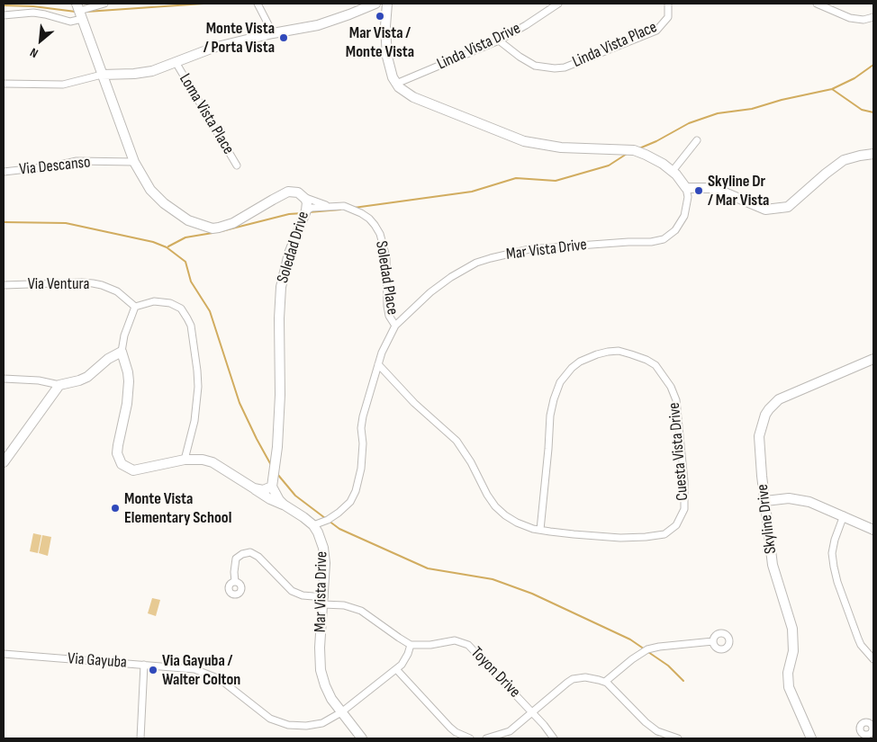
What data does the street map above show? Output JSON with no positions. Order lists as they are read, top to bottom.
{
  "streets": {
    "street": [
      "Linda Vista Place",
      "Linda Vista Drive",
      "Loma Vista Place",
      "Via Descanso",
      "Soledad Drive",
      "Mar Vista Drive",
      "Soledad Place",
      "Via Ventura",
      "Cuesta Vista Drive",
      "Skyline Drive",
      "Via Gayuba",
      "Toyon Drive"
    ]
  },
  "crossings": [
    ["Linda Vista Place", "Linda Vista Drive"],
    ["Via Descanso", "Soledad Drive"],
    ["Soledad Drive", "Soledad Place"],
    ["Mar Vista Drive", "Soledad Place"],
    ["Mar Vista Drive", "Cuesta Vista Drive"],
    ["Mar Vista Drive", "Via Gayuba"],
    ["Via Gayuba", "Toyon Drive"]
  ],
  "places": [
    "Mar Vista / Monte Vista",
    "Monte Vista / Porta Vista",
    "Skyline Dr / Mar Vista",
    "Monte Vista Elementary School",
    "Via Gayuba / Walter Colton"
  ],
  "north": "bottom left"
}
